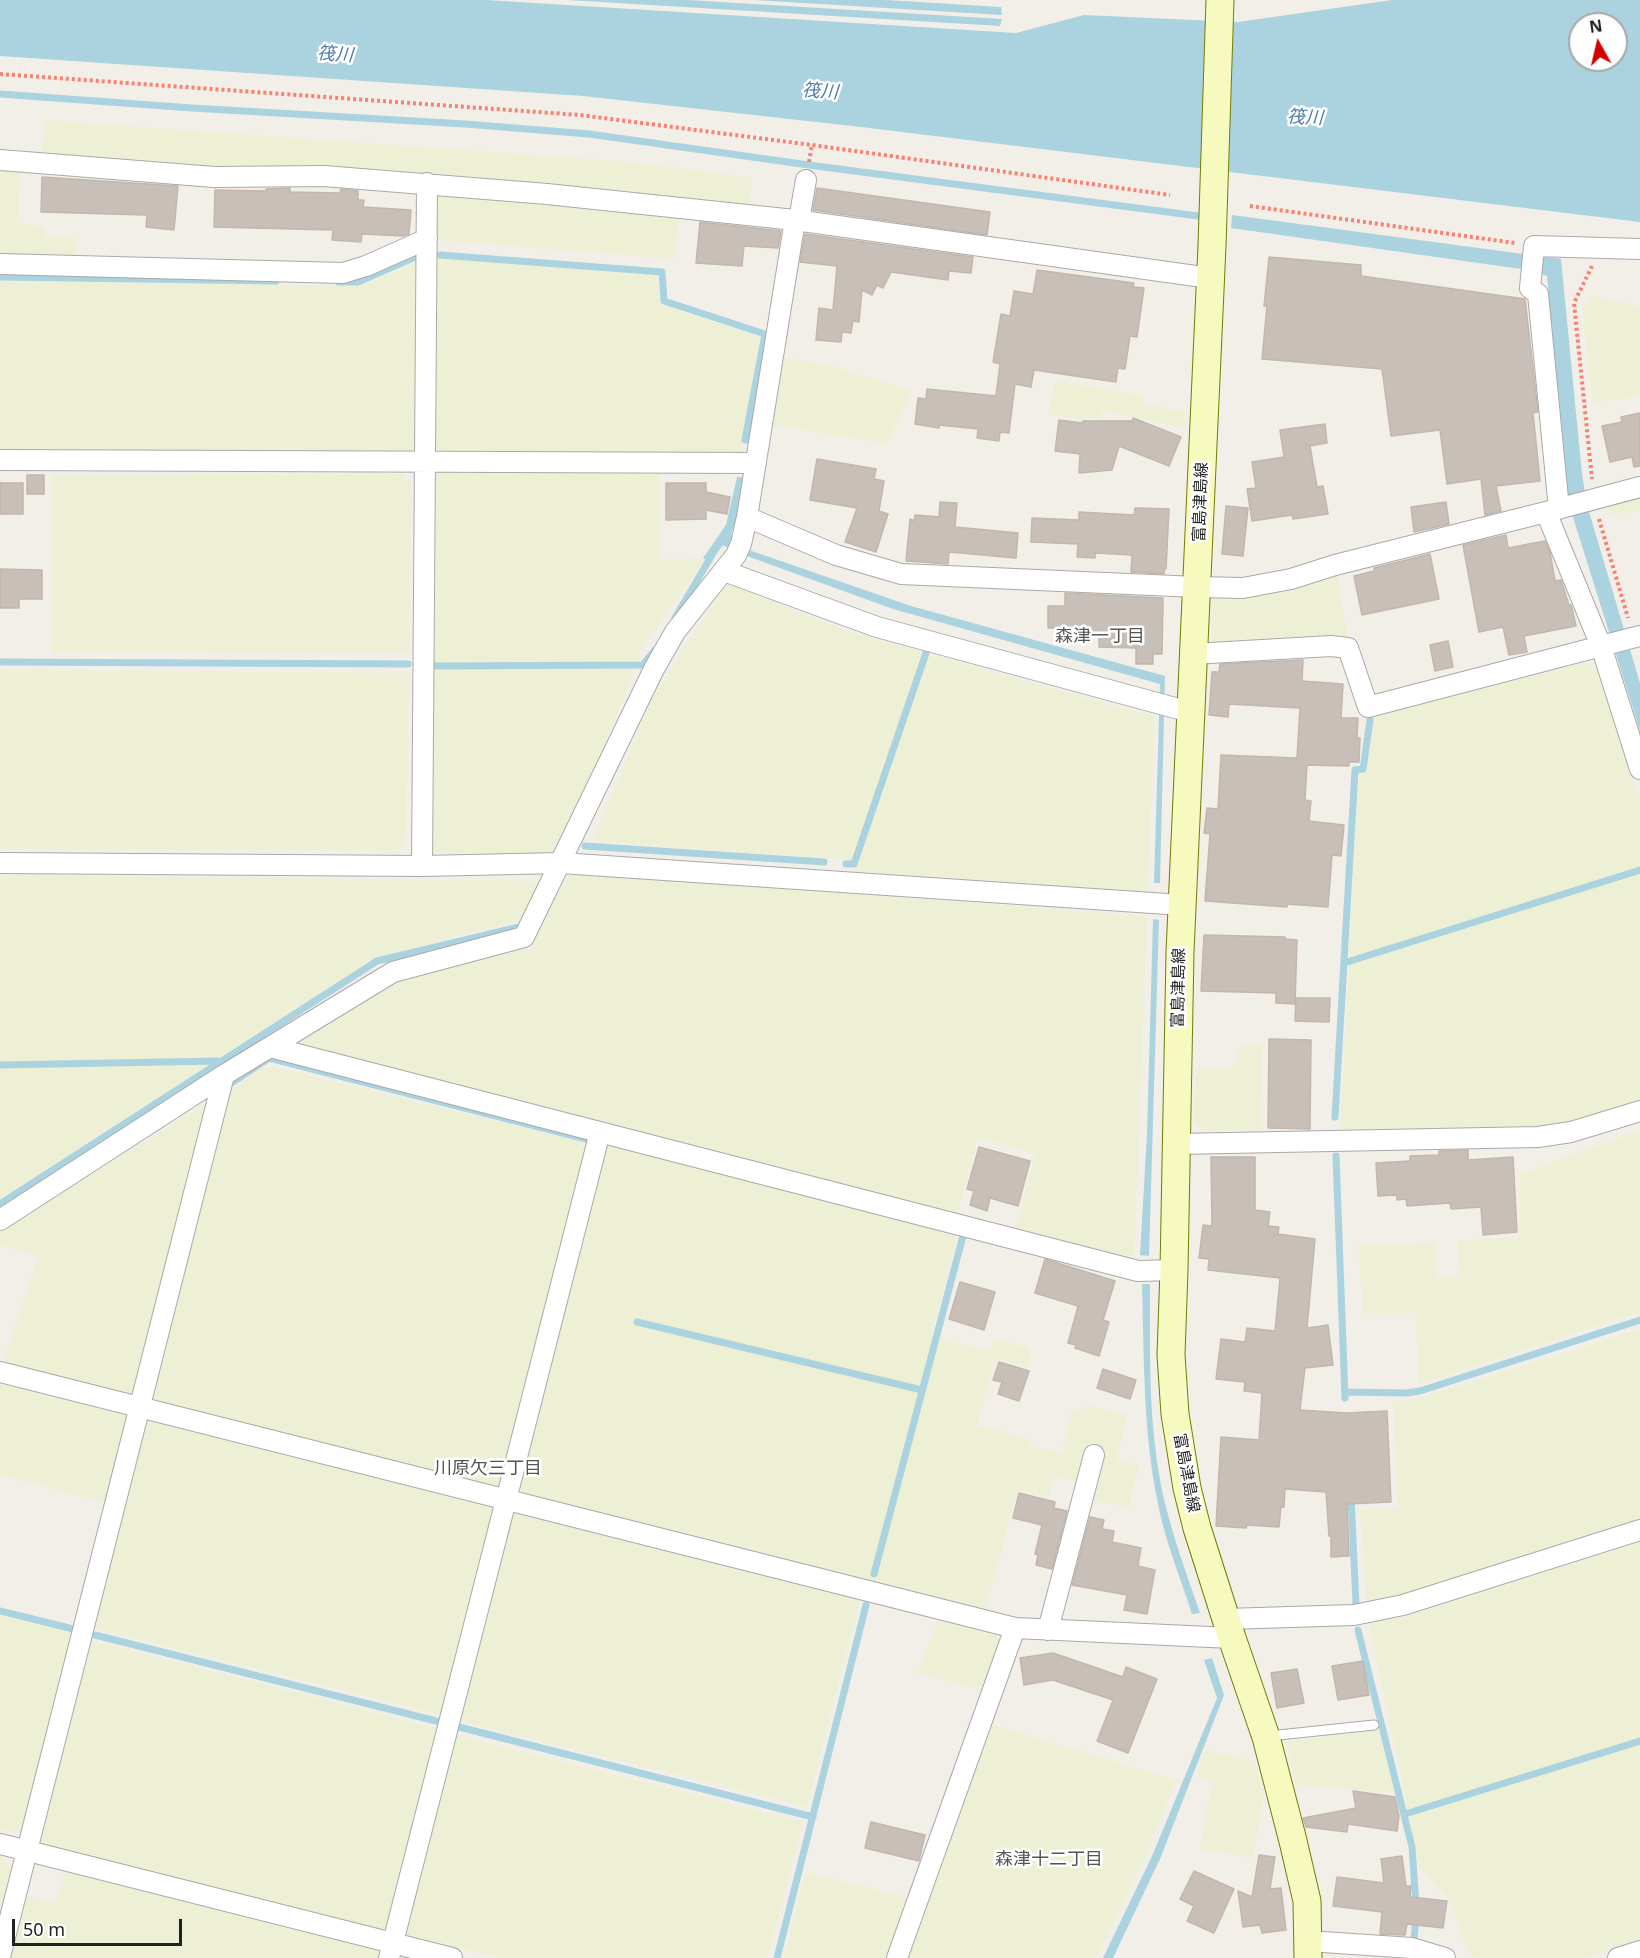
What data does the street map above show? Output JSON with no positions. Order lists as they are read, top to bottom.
{
  "streets": {
    "main road": ["富島津島線"]
  },
  "districts": ["森津一丁目", "川原欠三丁目", "森津十二丁目"],
  "water": ["筏川"],
  "scale_bar": "50 m",
  "north": "top"
}
